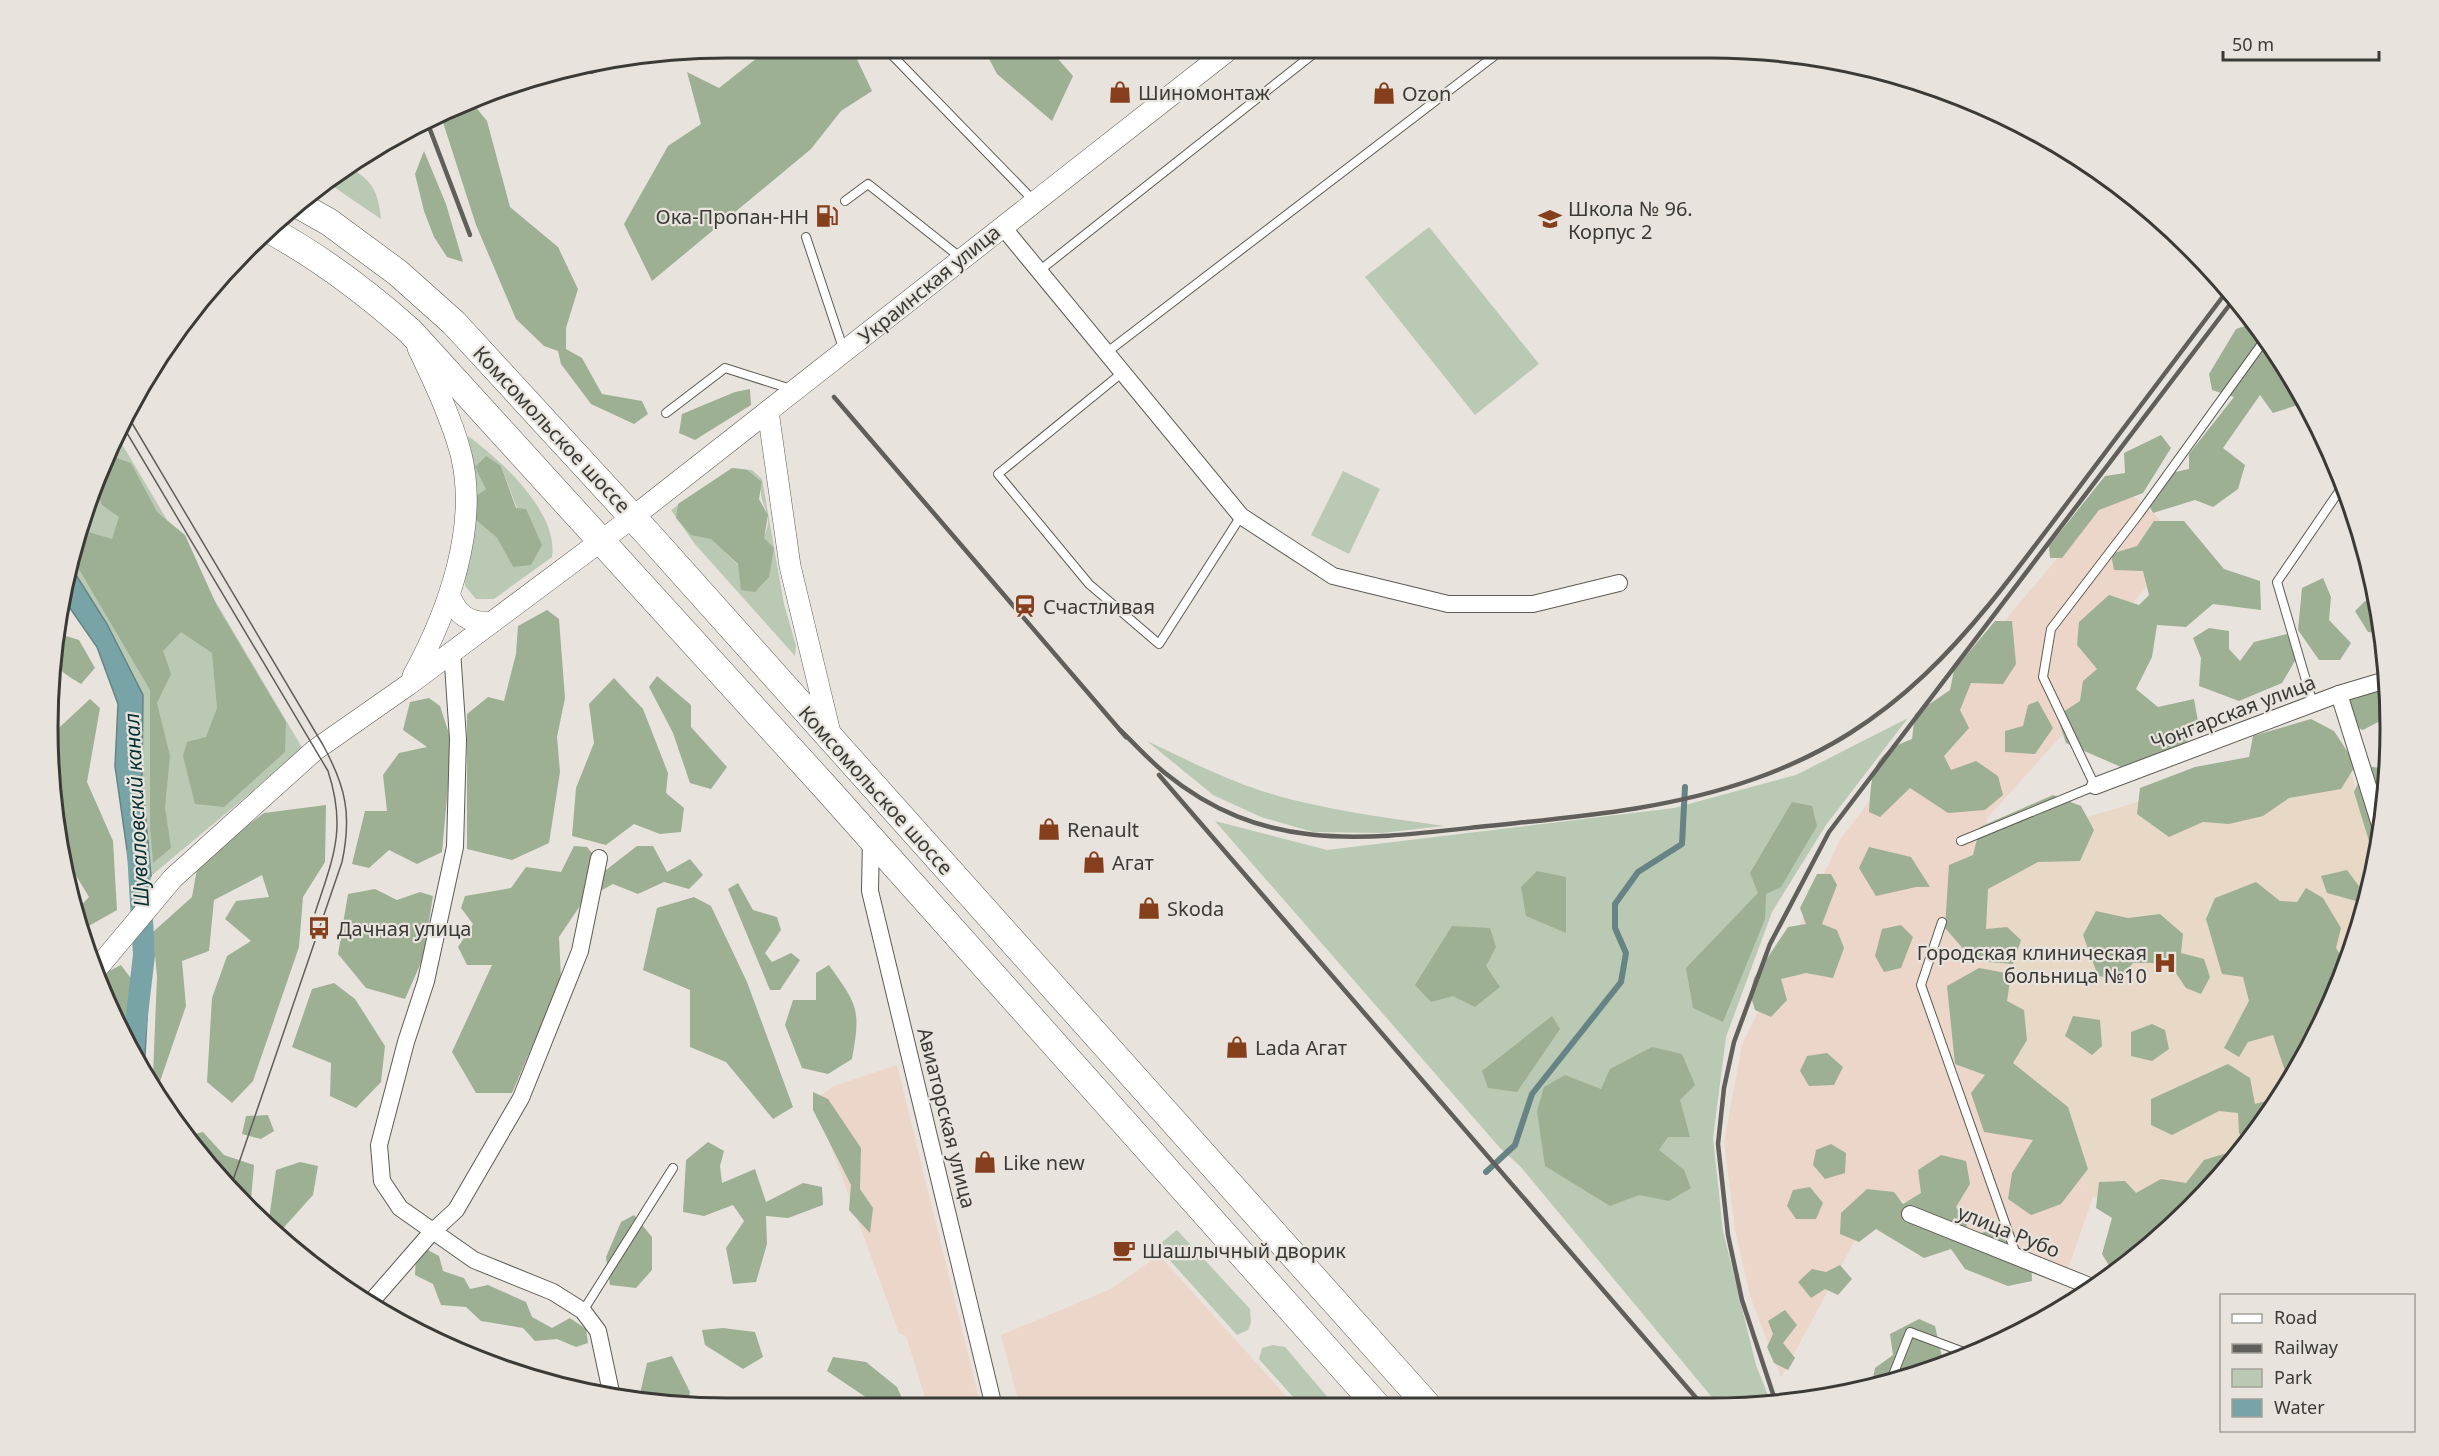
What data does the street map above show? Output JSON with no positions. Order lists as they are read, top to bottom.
{
  "streets": {
    "main road": ["Комсомольское шоссе"],
    "street": [
      "Украинская улица",
      "Чонгарская улица",
      "Авиаторская улица",
      "улица Рубо"
    ]
  },
  "crossings": [
    ["Украинская улица", "Комсомольское шоссе"],
    ["Комсомольское шоссе", "Авиаторская улица"]
  ],
  "water": ["Шуваловский канал"],
  "places": {
    "shop": [
      "Шиномонтаж",
      "Ozon",
      "Renault",
      "Агат",
      "Skoda",
      "Lada Агат",
      "Like new"
    ],
    "fuel station": ["Ока-Пропан-НН"],
    "school or university": ["Школа № 96. Корпус 2"],
    "station": ["Счастливая"],
    "bus stop": ["Дачная улица"],
    "hospital": ["Городская клиническая больница №10"],
    "cafe": ["Шашлычный дворик"]
  },
  "legend": [
    "Road",
    "Railway",
    "Park",
    "Water"
  ],
  "scale_bar": "50 m"
}
